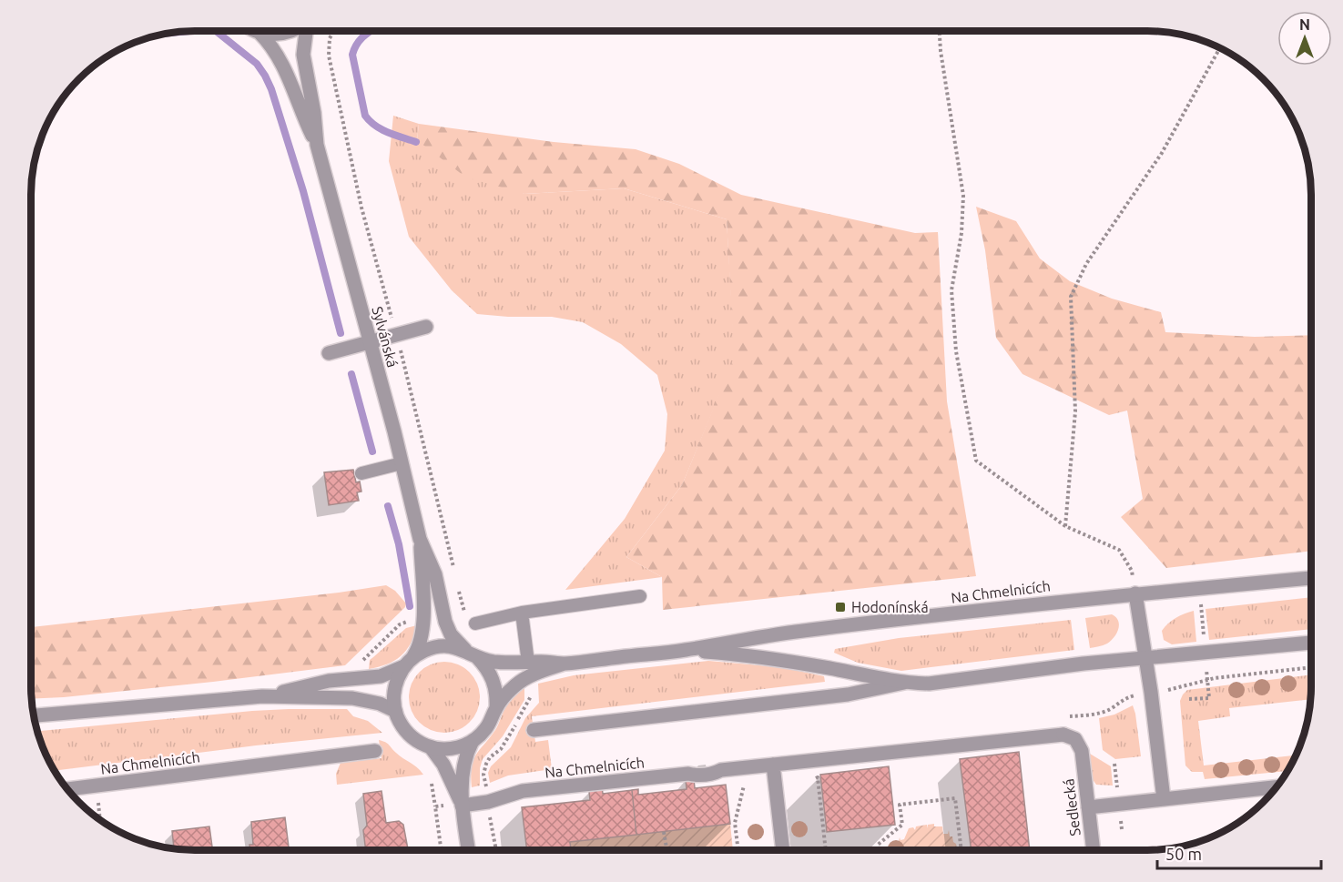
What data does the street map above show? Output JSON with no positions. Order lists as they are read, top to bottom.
{
  "streets": {
    "street": ["Sylvánská", "Na Chmelnicích", "Sedlecká"]
  },
  "crossings": [
    ["Sylvánská", "Na Chmelnicích"],
    ["Na Chmelnicích", "Sedlecká"]
  ],
  "places": {
    "transit": ["Hodonínská"]
  },
  "scale_bar": "50 m",
  "north": "top"
}
